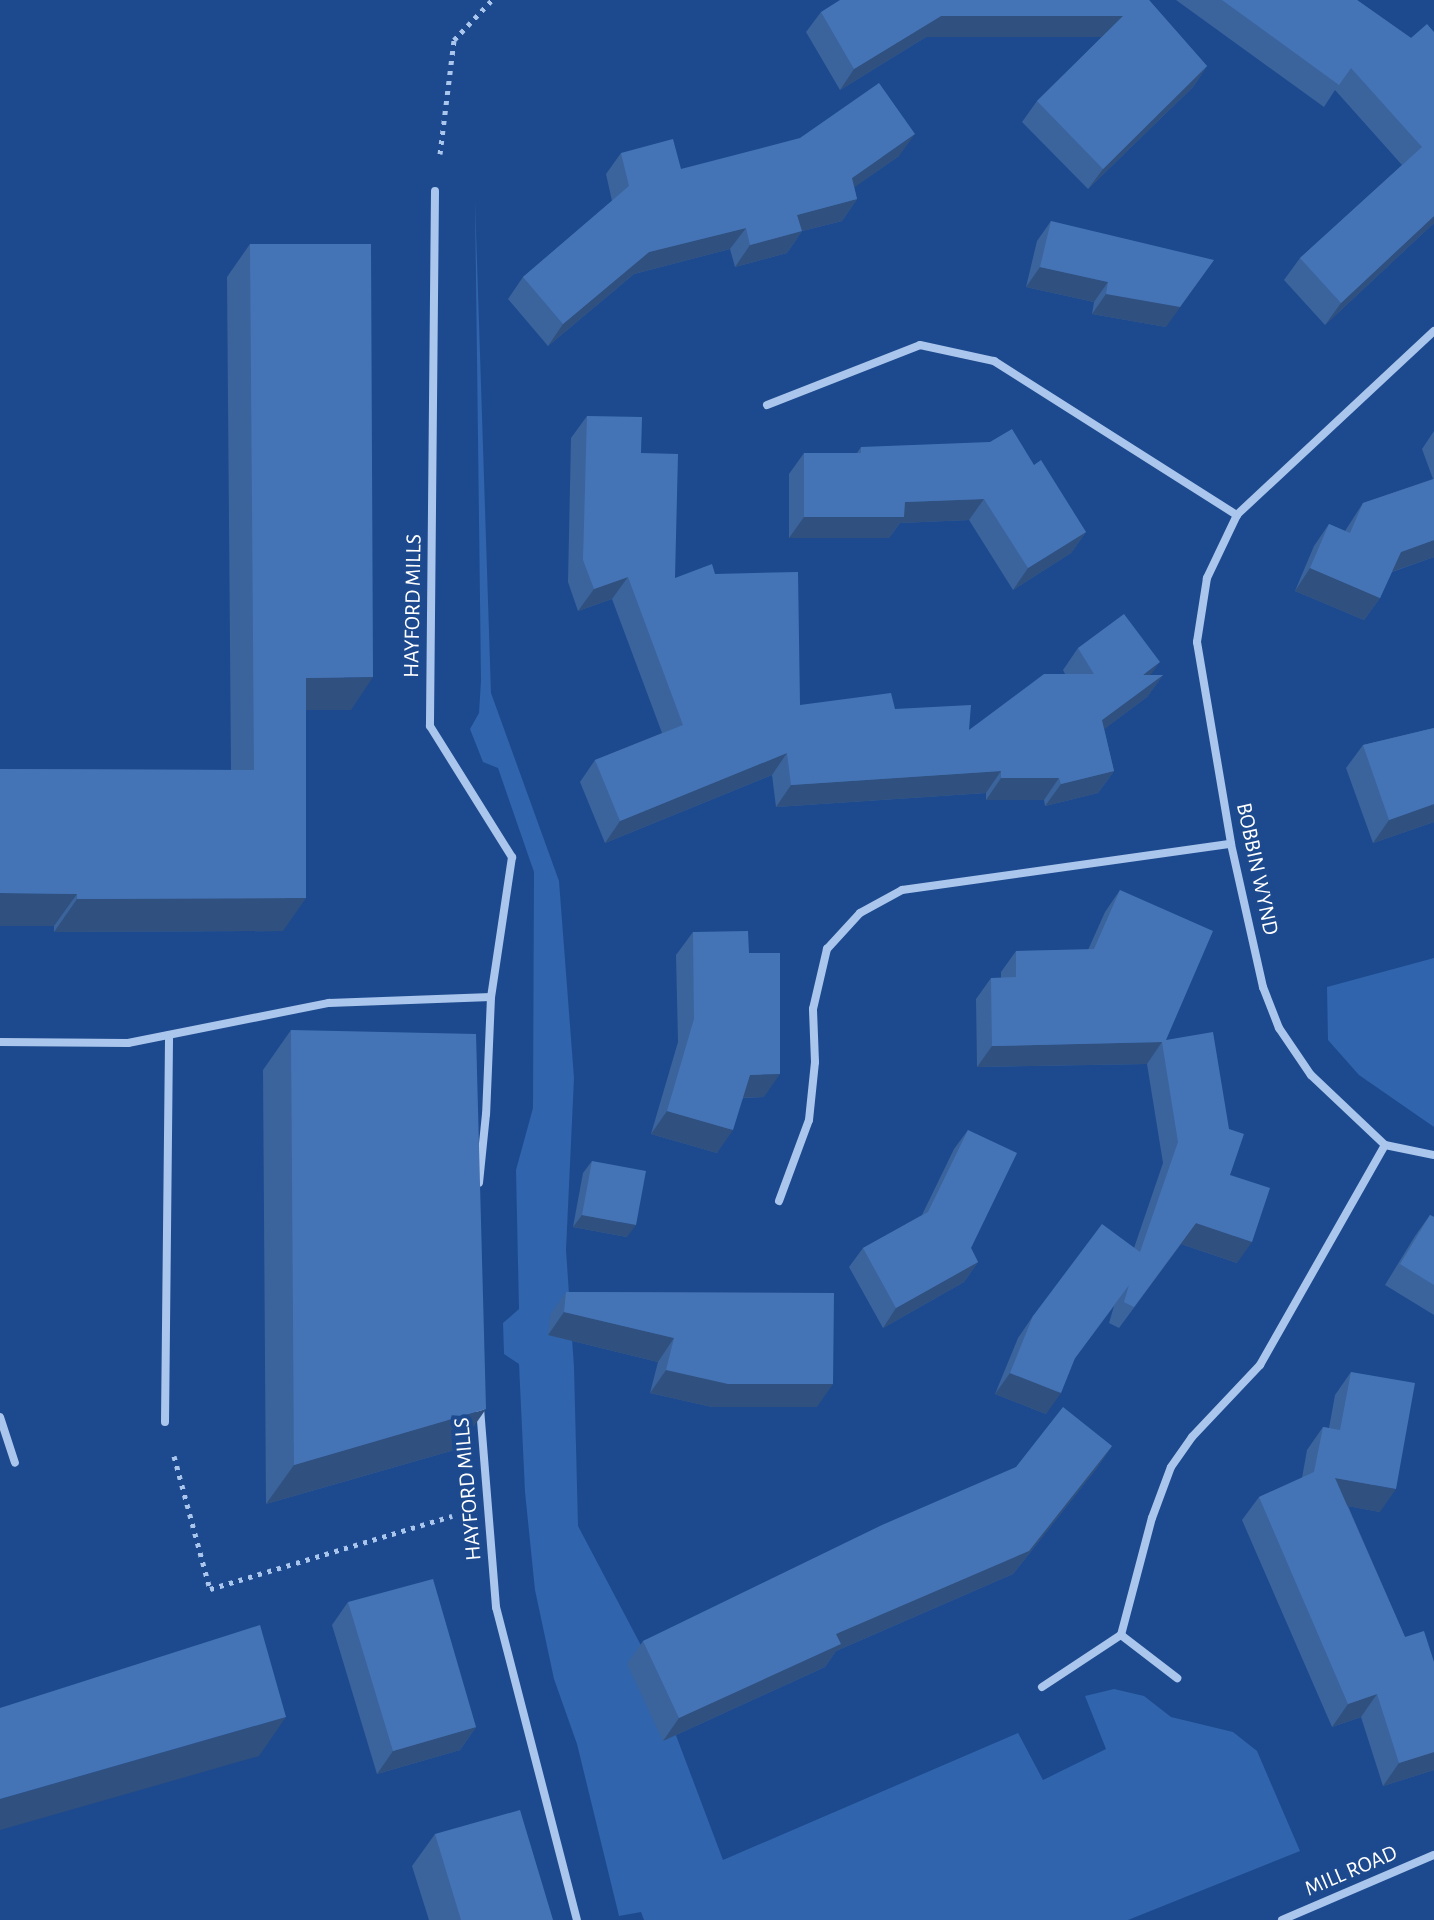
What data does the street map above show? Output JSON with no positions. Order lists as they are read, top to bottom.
{
  "streets": {
    "street": ["HAYFORD MILLS", "BOBBIN WYND", "MILL ROAD"]
  }
}
